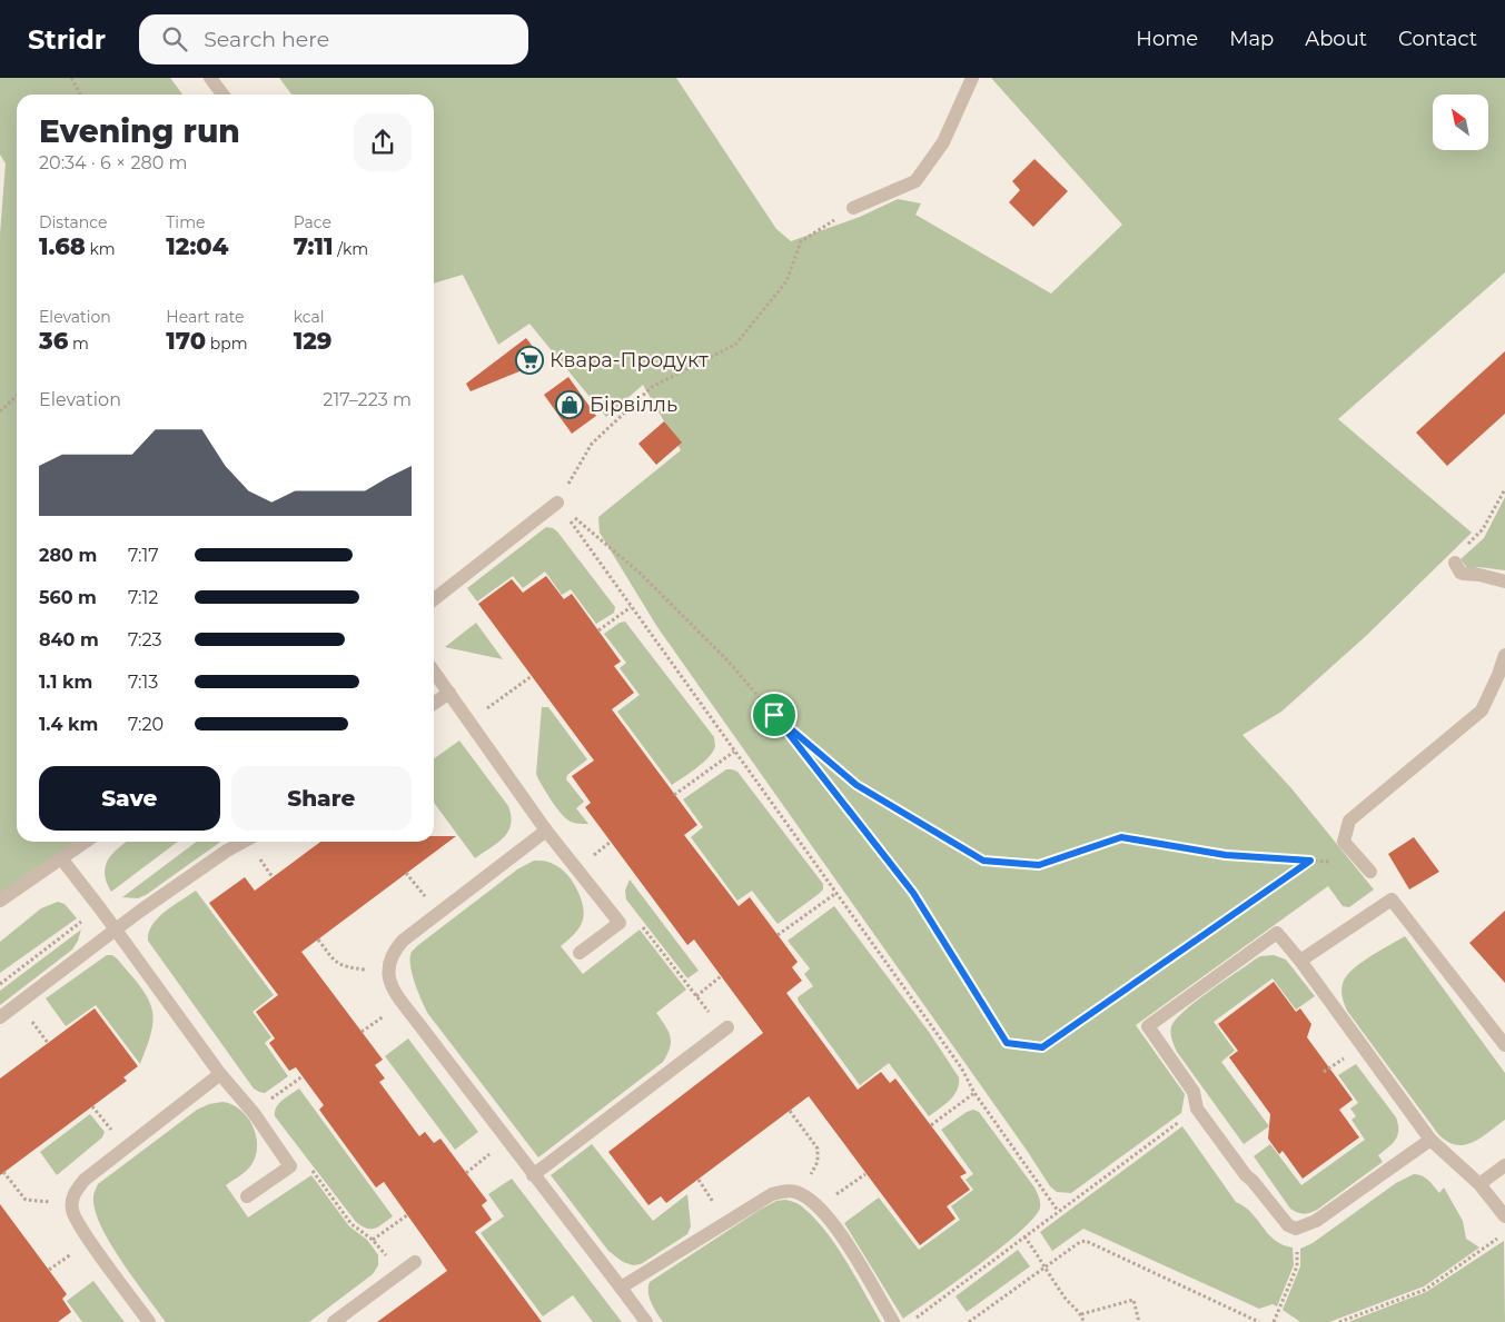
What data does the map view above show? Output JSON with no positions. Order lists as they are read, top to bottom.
{
  "places": {
    "supermarket": ["Квара-Продукт"],
    "shop": ["Бірвілль"]
  },
  "north": "top left",
  "page": {
    "header": "Stridr",
    "search": "Search here",
    "nav": [
      "Home",
      "Map",
      "About",
      "Contact"
    ],
    "heading": ["Evening run", "20:34 · 6 × 280 m"],
    "stats": [
      ["Distance", "1.68 km"],
      ["Time", "12:04"],
      ["Pace", "7:11 /km"],
      ["Elevation", "36 m"],
      ["Heart rate", "170 bpm"],
      ["kcal", "129"]
    ],
    "chart": ["Elevation", "217–223 m"],
    "list": [
      {
        "name": "280 m",
        "note": "7:17"
      },
      {
        "name": "560 m",
        "note": "7:12"
      },
      {
        "name": "840 m",
        "note": "7:23"
      },
      {
        "name": "1.1 km",
        "note": "7:13"
      },
      {
        "name": "1.4 km",
        "note": "7:20"
      }
    ],
    "buttons": ["Save", "Share"]
  }
}
